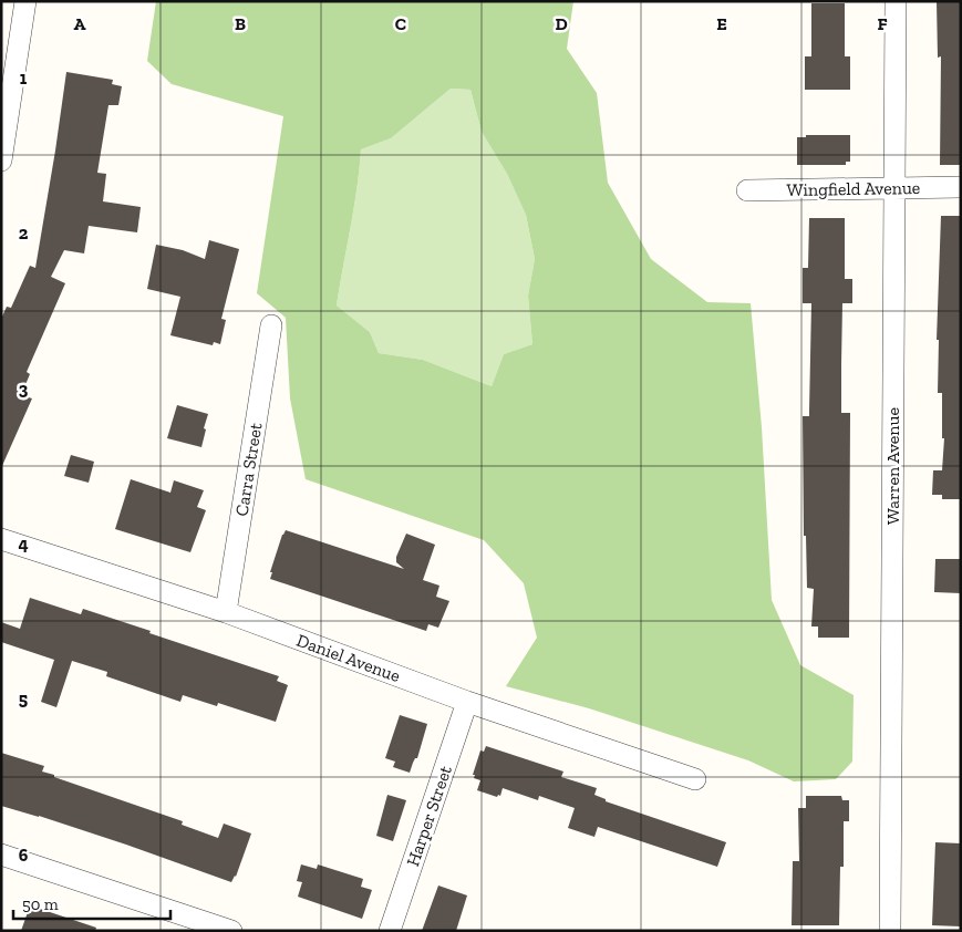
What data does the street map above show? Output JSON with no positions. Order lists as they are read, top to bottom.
{
  "streets": {
    "street": [
      "Wingfield Avenue",
      "Warren Avenue",
      "Carra Street",
      "Daniel Avenue",
      "Harper Street"
    ]
  },
  "crossings": [
    ["Wingfield Avenue", "Warren Avenue"],
    ["Carra Street", "Daniel Avenue"],
    ["Daniel Avenue", "Harper Street"]
  ],
  "scale_bar": "50 m",
  "grid": {
    "columns": [
      "A",
      "B",
      "C",
      "D",
      "E",
      "F"
    ],
    "rows": [
      "1",
      "2",
      "3",
      "4",
      "5",
      "6"
    ]
  }
}
